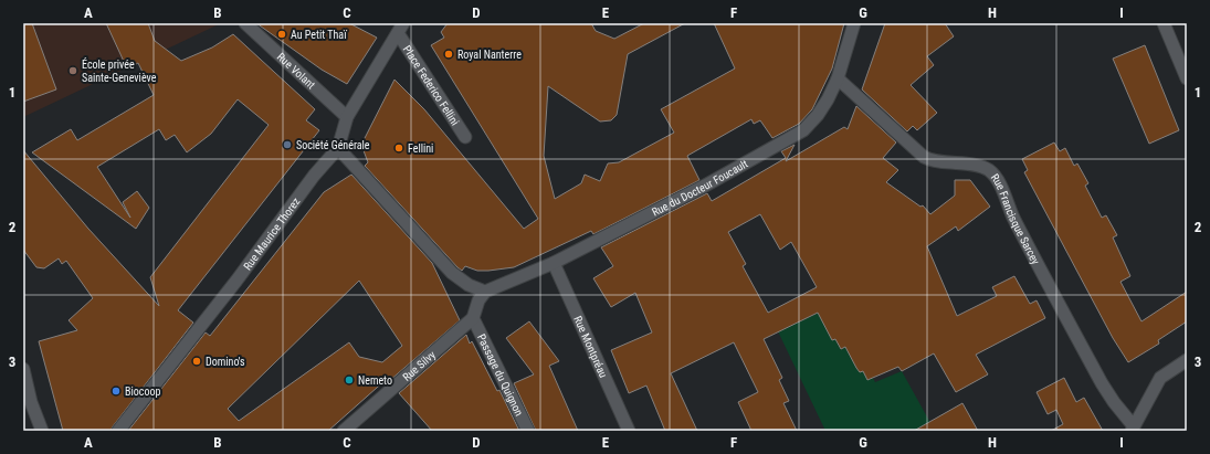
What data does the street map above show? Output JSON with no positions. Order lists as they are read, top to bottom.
{
  "streets": {
    "street": [
      "Rue Volant",
      "Place Federico Fellini",
      "Rue du Docteur Foucault",
      "Rue Francisque Sarcey",
      "Rue Maurice Thorez",
      "Rue Montpréau",
      "Rue Silvy",
      "Passage du Quignon"
    ]
  },
  "crossings": [
    ["Rue Volant", "Rue Maurice Thorez"],
    ["Place Federico Fellini", "Rue Maurice Thorez"],
    ["Rue du Docteur Foucault", "Rue Francisque Sarcey"],
    ["Rue du Docteur Foucault", "Rue Montpréau"],
    ["Rue Silvy", "Passage du Quignon"]
  ],
  "places": [
    "Au Petit Thaï",
    "Royal Nanterre",
    "École privée Sainte-Geneviève",
    "Société Générale",
    "Fellini",
    "Domino's",
    "Nemeto",
    "Biocoop"
  ],
  "grid": {
    "columns": [
      "A",
      "B",
      "C",
      "D",
      "E",
      "F",
      "G",
      "H",
      "I"
    ],
    "rows": ["1", "2", "3"]
  }
}
